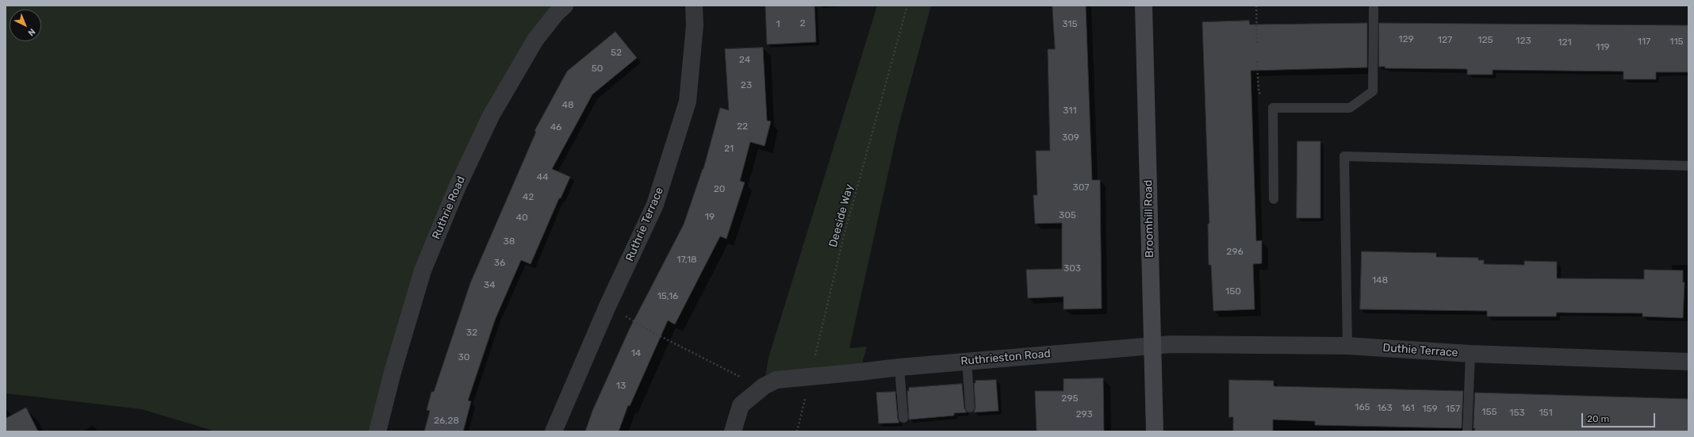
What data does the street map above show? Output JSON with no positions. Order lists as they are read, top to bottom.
{
  "streets": {
    "street": [
      "Ruthrie Road",
      "Broomhill Road",
      "Ruthrie Terrace",
      "Duthie Terrace",
      "Ruthrieston Road"
    ],
    "path": ["Deeside Way"]
  },
  "crossings": [
    ["Broomhill Road", "Duthie Terrace"],
    ["Broomhill Road", "Ruthrieston Road"],
    ["Duthie Terrace", "Ruthrieston Road"]
  ],
  "house_numbers": [
    "2",
    "1",
    "315",
    "129",
    "127",
    "125",
    "123",
    "117",
    "115",
    "121",
    "119",
    "52",
    "24",
    "50",
    "23",
    "48",
    "311",
    "22",
    "46",
    "309",
    "21",
    "44",
    "307",
    "20",
    "42",
    "305",
    "19",
    "40",
    "38",
    "296",
    "17,18",
    "36",
    "303",
    "148",
    "34",
    "150",
    "15,16",
    "32",
    "14",
    "30",
    "13",
    "295",
    "165",
    "163",
    "161",
    "159",
    "157",
    "155",
    "153",
    "151",
    "293",
    "26,28"
  ],
  "scale_bar": "20 m",
  "north": "bottom right"
}
